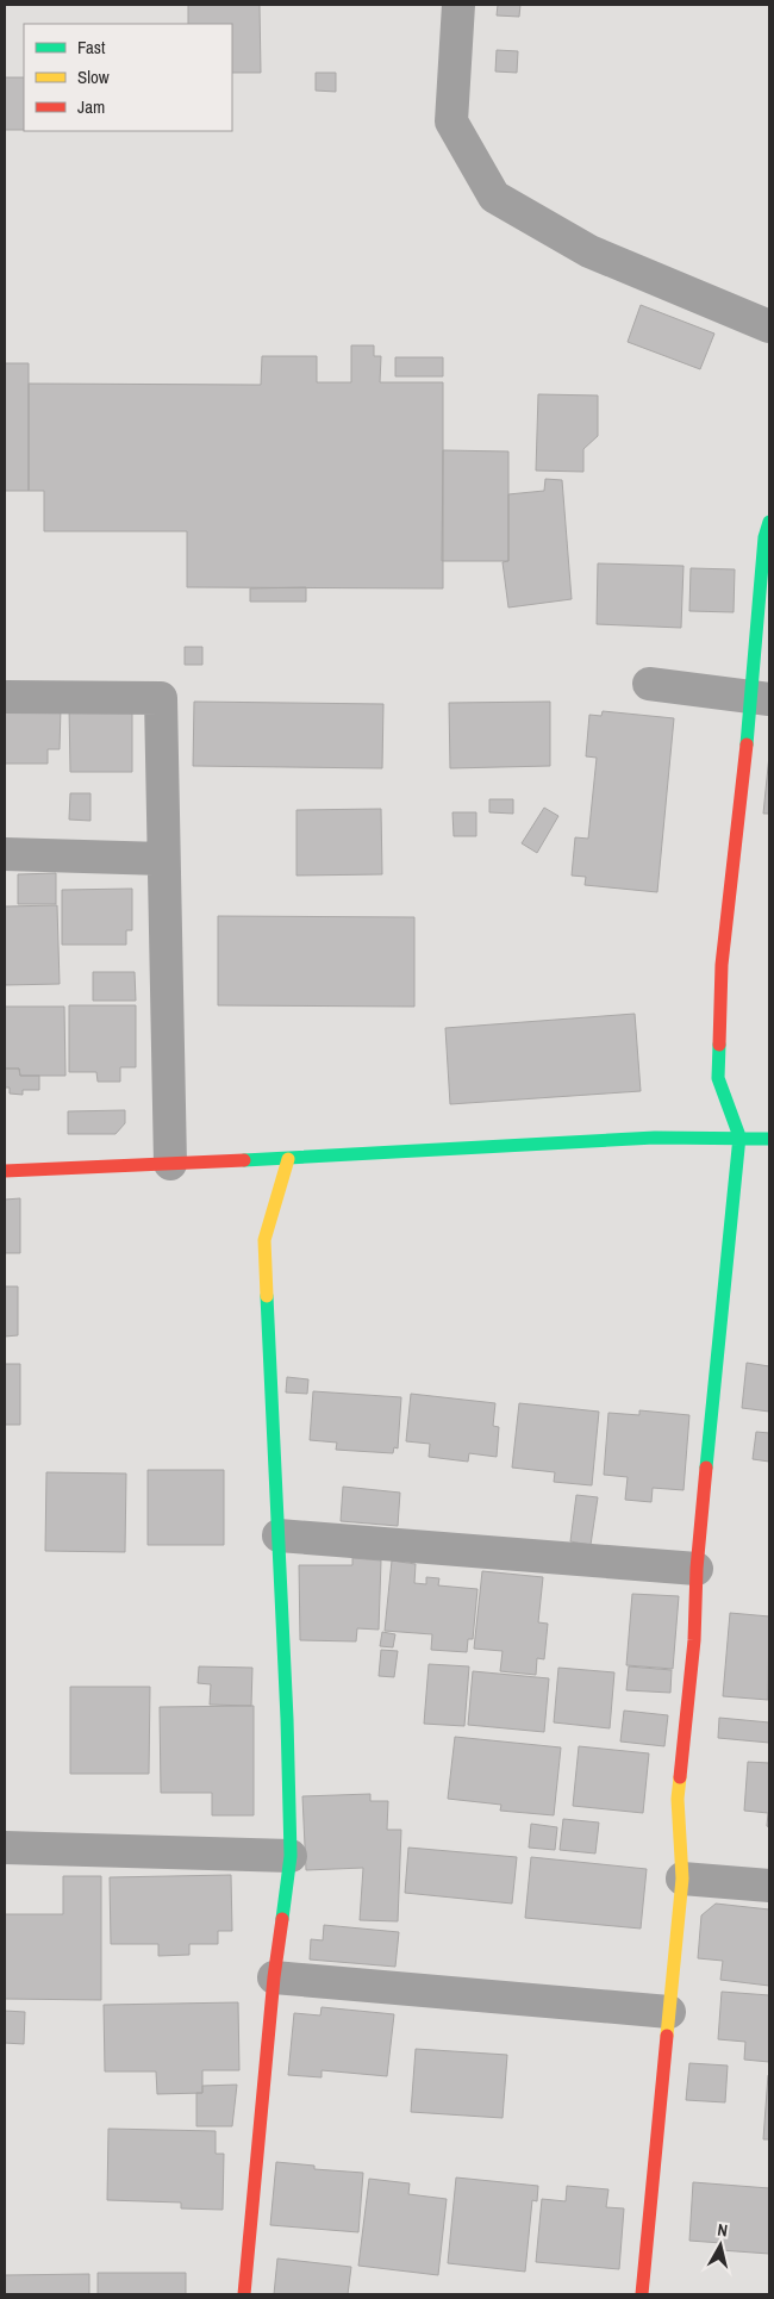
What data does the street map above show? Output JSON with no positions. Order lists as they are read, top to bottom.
{
  "legend": ["Fast", "Slow", "Jam"],
  "north": "top"
}
